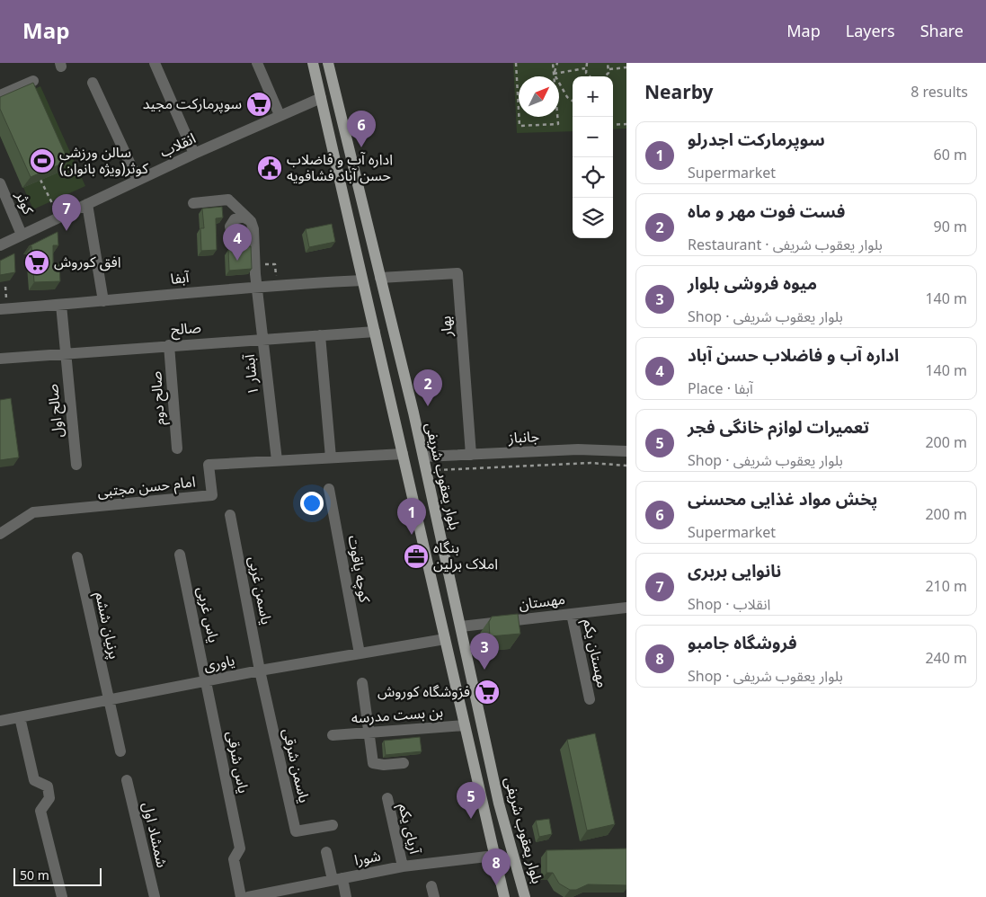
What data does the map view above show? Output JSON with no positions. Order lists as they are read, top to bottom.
{
  "streets": {
    "main road": ["بلوار یعقوب شریفی"],
    "street": [
      "انقلاب",
      "کوثر",
      "آبفا",
      "بهار",
      "صالح",
      "آبشار ۱",
      "صالح دوم",
      "صالح اول",
      "جانباز",
      "امام حسن مجتبی",
      "کوچه یاقوت",
      "یاسمن غربی",
      "مهستان",
      "یاس غربی",
      "پرنیان ششم",
      "مهستان یکم",
      "یاوری",
      "بن بست مدرسه",
      "یاس شرقی",
      "یاسمن شرقی",
      "آریای یکم",
      "شمشاد اول",
      "شورا"
    ]
  },
  "crossings": [
    ["انقلاب", "کوثر"],
    ["آبفا", "آبشار ۱"],
    ["آبفا", "صالح اول"],
    ["بهار", "جانباز"],
    ["بهار", "بلوار یعقوب شریفی"],
    ["صالح", "آبشار ۱"],
    ["صالح", "صالح دوم"],
    ["صالح", "صالح اول"],
    ["آبشار ۱", "امام حسن مجتبی"],
    ["جانباز", "بلوار یعقوب شریفی"],
    ["بلوار یعقوب شریفی", "مهستان"],
    ["کوچه یاقوت", "یاوری"],
    ["یاسمن غربی", "یاوری"],
    ["یاسمن غربی", "یاسمن شرقی"],
    ["مهستان", "مهستان یکم"],
    ["یاس غربی", "یاوری"],
    ["یاس غربی", "یاس شرقی"],
    ["پرنیان ششم", "یاوری"],
    ["یاوری", "یاس شرقی"],
    ["یاوری", "یاسمن شرقی"],
    ["آریای یکم", "شورا"]
  ],
  "places": {
    "supermarket": ["سوپرمارکت مجید", "افق کوروش", "فزوشگاه کوروش"],
    "sports": ["سالن ورزشی کوثر(ویژه بانوان)"],
    "public building": ["اداره آب و فاضلاب حسن آباد فشافویه"],
    "office": ["بنگاه املاک برلین"]
  },
  "scale_bar": "50 m",
  "north": "top right",
  "page": {
    "header": "Map",
    "nav": ["Map", "Layers", "Share"],
    "heading": ["Nearby", "8 results"],
    "map_buttons": ["+", "−"],
    "pins": [
      "6",
      "7",
      "4",
      "2",
      "1",
      "3",
      "5",
      "8"
    ],
    "list": [
      {
        "mark": "1",
        "name": "سوپرمارکت اجدرلو",
        "note": "Supermarket",
        "value": "60 m"
      },
      {
        "mark": "2",
        "name": "فست فوت مهر و ماه",
        "note": "Restaurant · بلوار یعقوب شریفی",
        "value": "90 m"
      },
      {
        "mark": "3",
        "name": "میوه فروشی بلوار",
        "note": "Shop · بلوار یعقوب شریفی",
        "value": "140 m"
      },
      {
        "mark": "4",
        "name": "اداره آب و فاضلاب حسن آباد",
        "note": "Place · آبفا",
        "value": "140 m"
      },
      {
        "mark": "5",
        "name": "تعمیرات لوازم خانگی فجر",
        "note": "Shop · بلوار یعقوب شریفی",
        "value": "200 m"
      },
      {
        "mark": "6",
        "name": "پخش مواد غذایی محسنی",
        "note": "Supermarket",
        "value": "200 m"
      },
      {
        "mark": "7",
        "name": "نانوایی بربری",
        "note": "Shop · انقلاب",
        "value": "210 m"
      },
      {
        "mark": "8",
        "name": "فروشگاه جامبو",
        "note": "Shop · بلوار یعقوب شریفی",
        "value": "240 m"
      }
    ],
    "scale": "50 m"
  }
}
